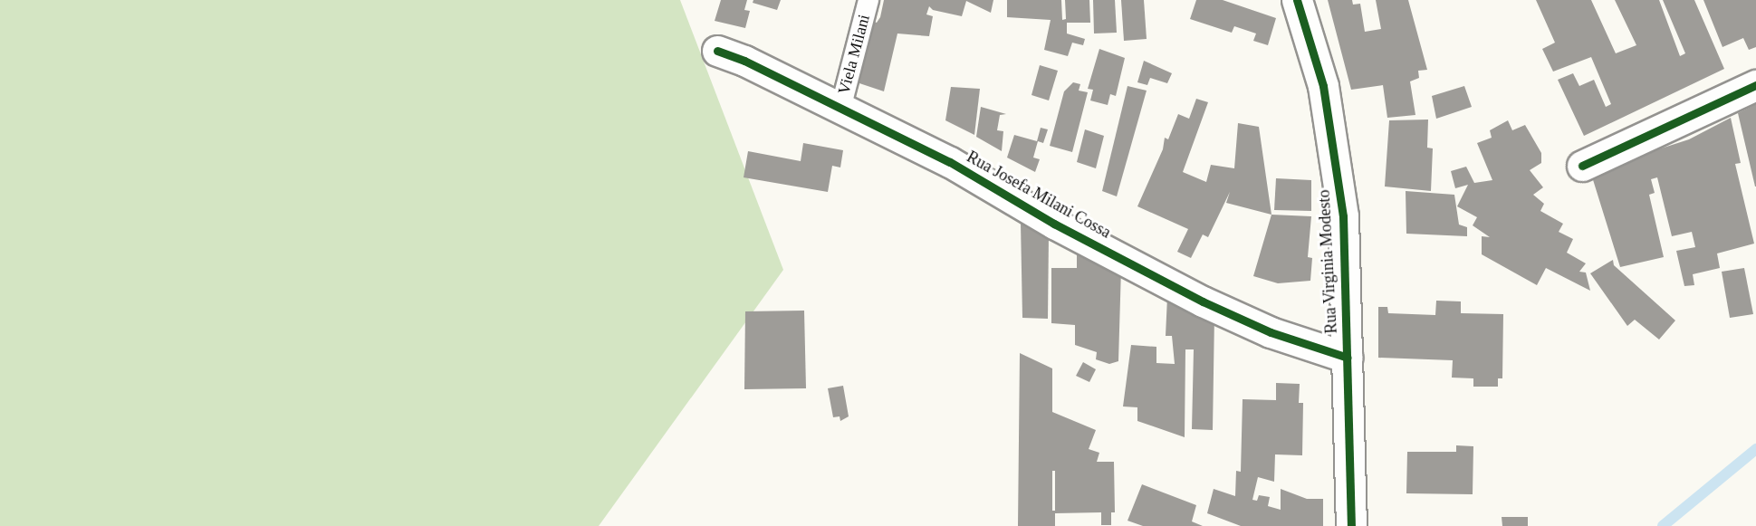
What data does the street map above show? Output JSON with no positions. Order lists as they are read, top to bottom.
{
  "streets": {
    "street": ["Rua Josefa Milani Cossa", "Rua Virginia Modesto"],
    "lane": ["Viela Milani"]
  },
  "crossings": [
    ["Viela Milani", "Rua Josefa Milani Cossa"],
    ["Rua Josefa Milani Cossa", "Rua Virginia Modesto"]
  ]
}
